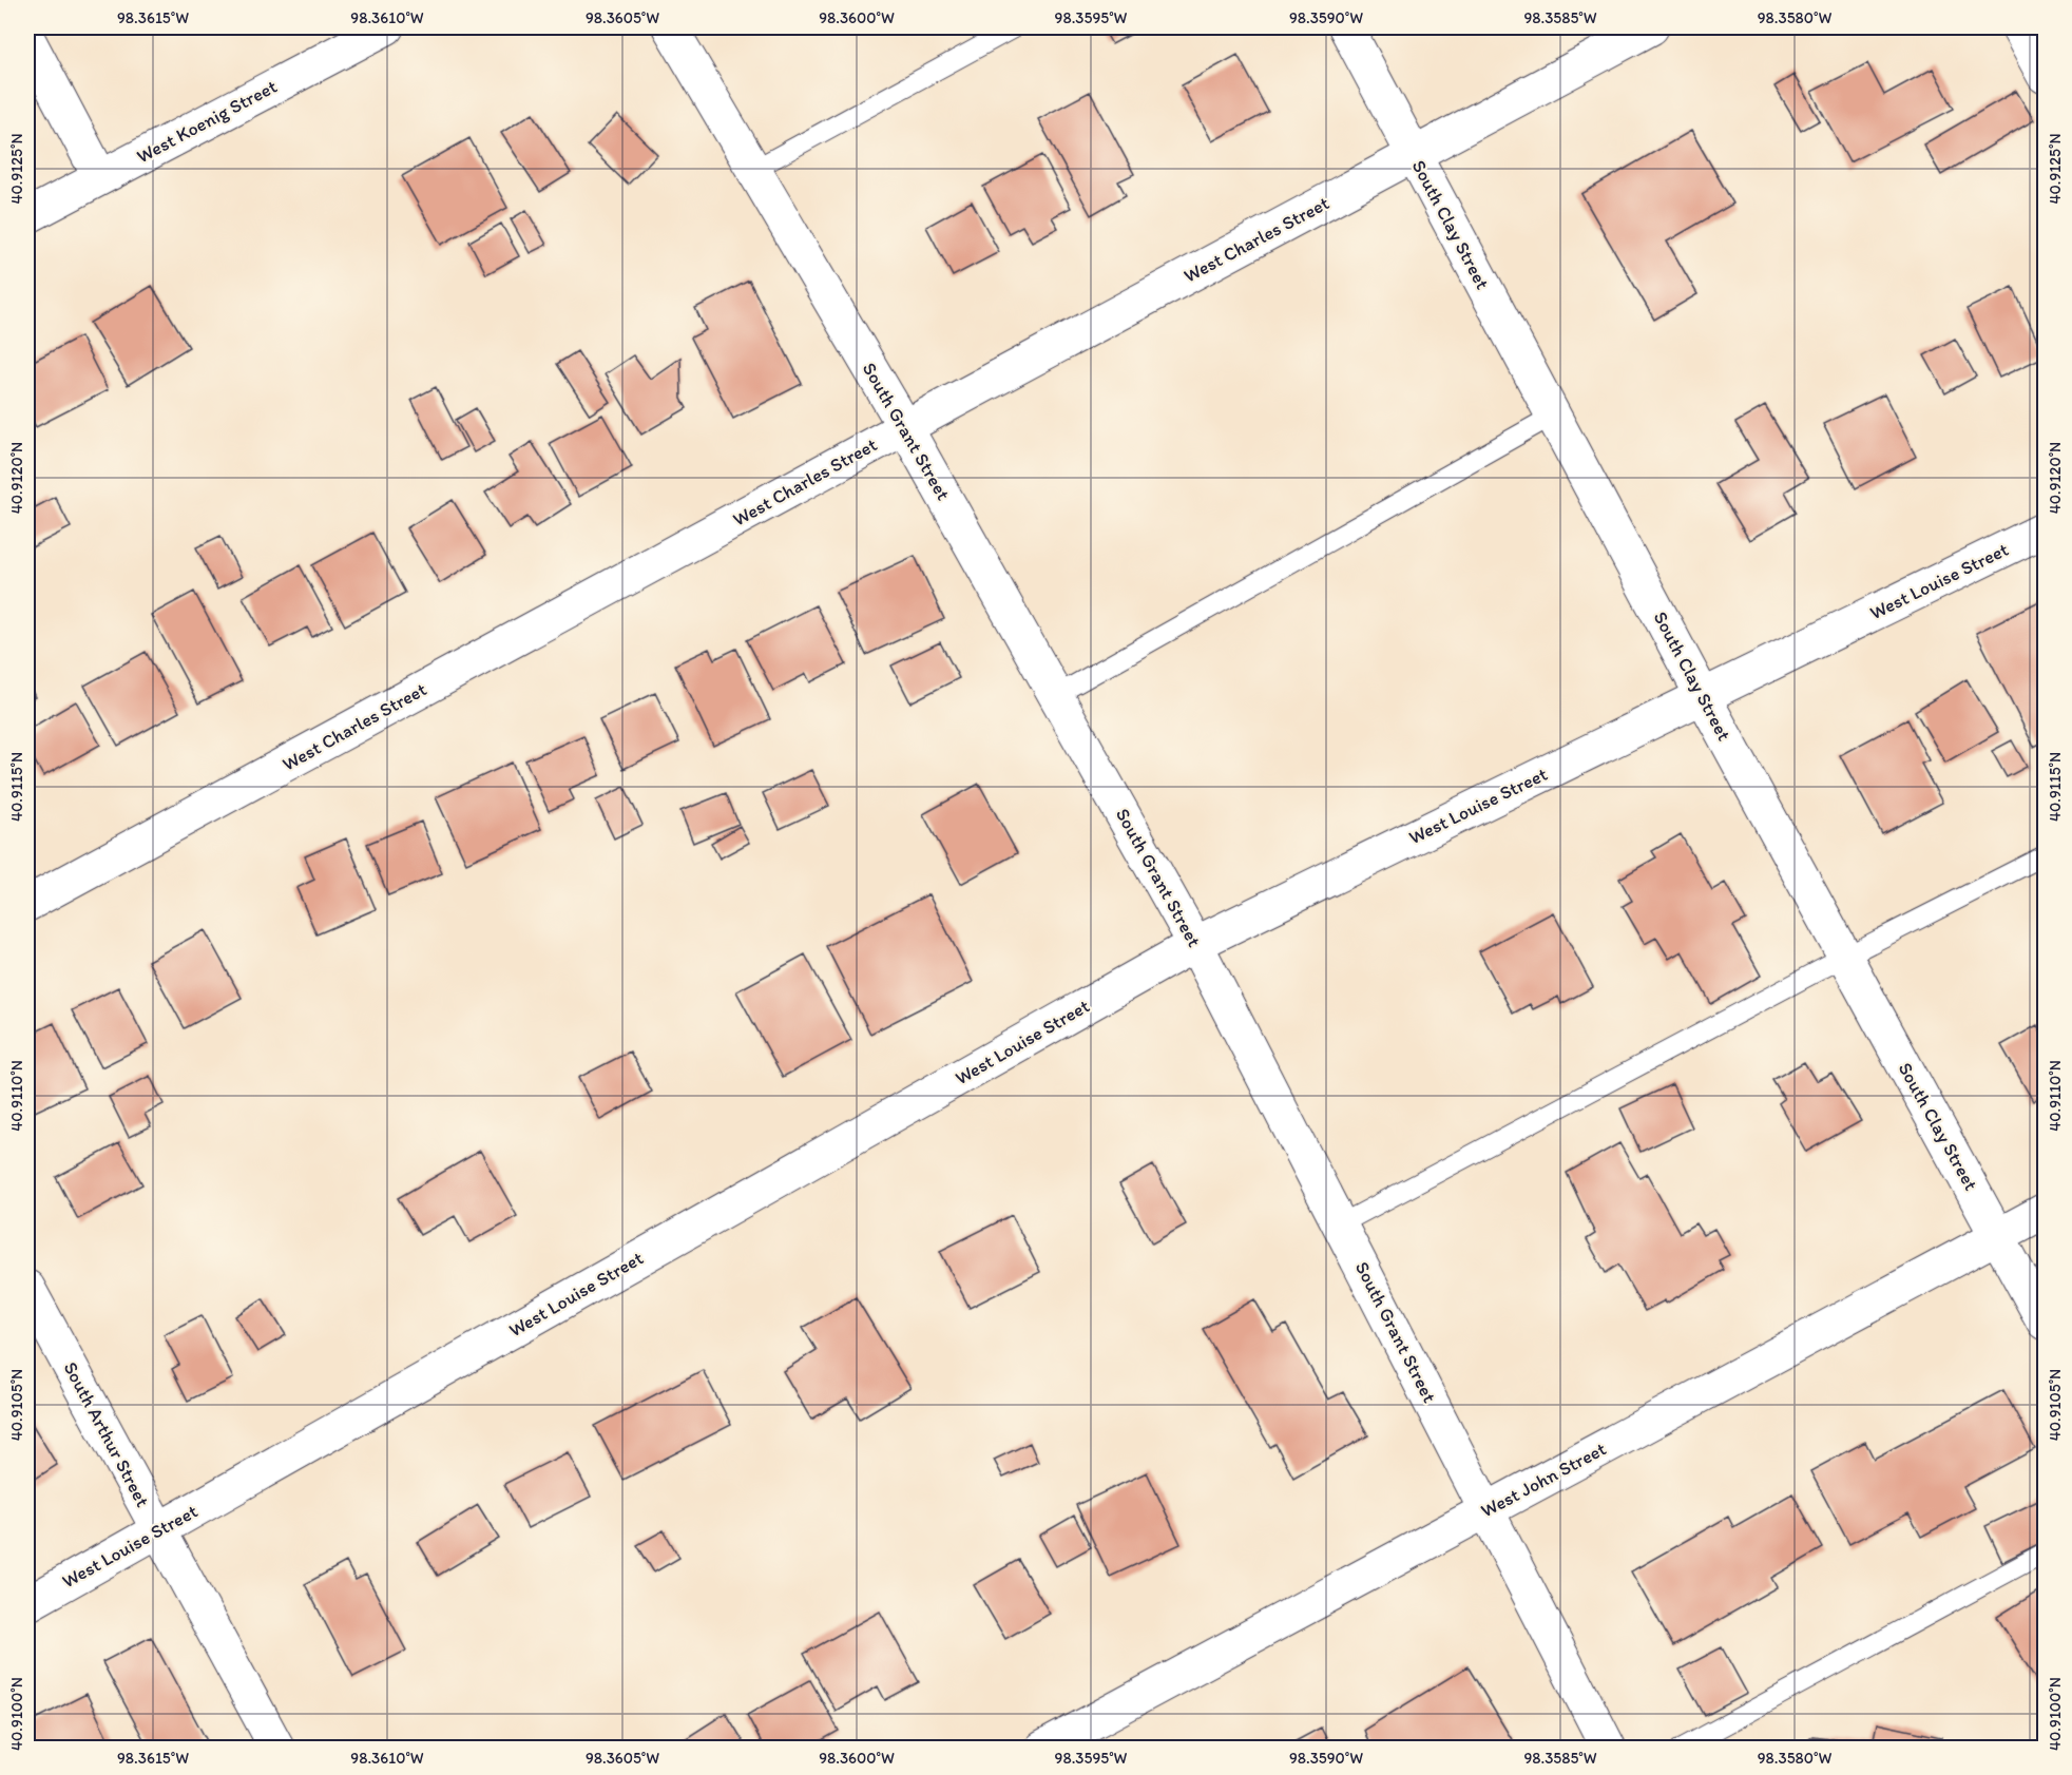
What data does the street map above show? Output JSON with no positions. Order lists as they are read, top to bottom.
{
  "streets": {
    "street": [
      "West Koenig Street",
      "South Clay Street",
      "West Charles Street",
      "South Grant Street",
      "West Louise Street",
      "South Arthur Street",
      "West John Street"
    ]
  },
  "crossings": [
    ["South Clay Street", "West Charles Street"],
    ["South Clay Street", "West Louise Street"],
    ["South Clay Street", "West John Street"],
    ["West Charles Street", "South Grant Street"],
    ["South Grant Street", "West Louise Street"],
    ["South Grant Street", "West John Street"],
    ["West Louise Street", "South Arthur Street"]
  ],
  "coordinates": [
    "98.3615°W",
    "98.3610°W",
    "98.3605°W",
    "98.3600°W",
    "98.3595°W",
    "98.3590°W",
    "98.3585°W",
    "98.3580°W",
    "40.9125°N",
    "40.9120°N",
    "40.9115°N",
    "40.9110°N",
    "40.9105°N",
    "40.9100°N"
  ]
}
